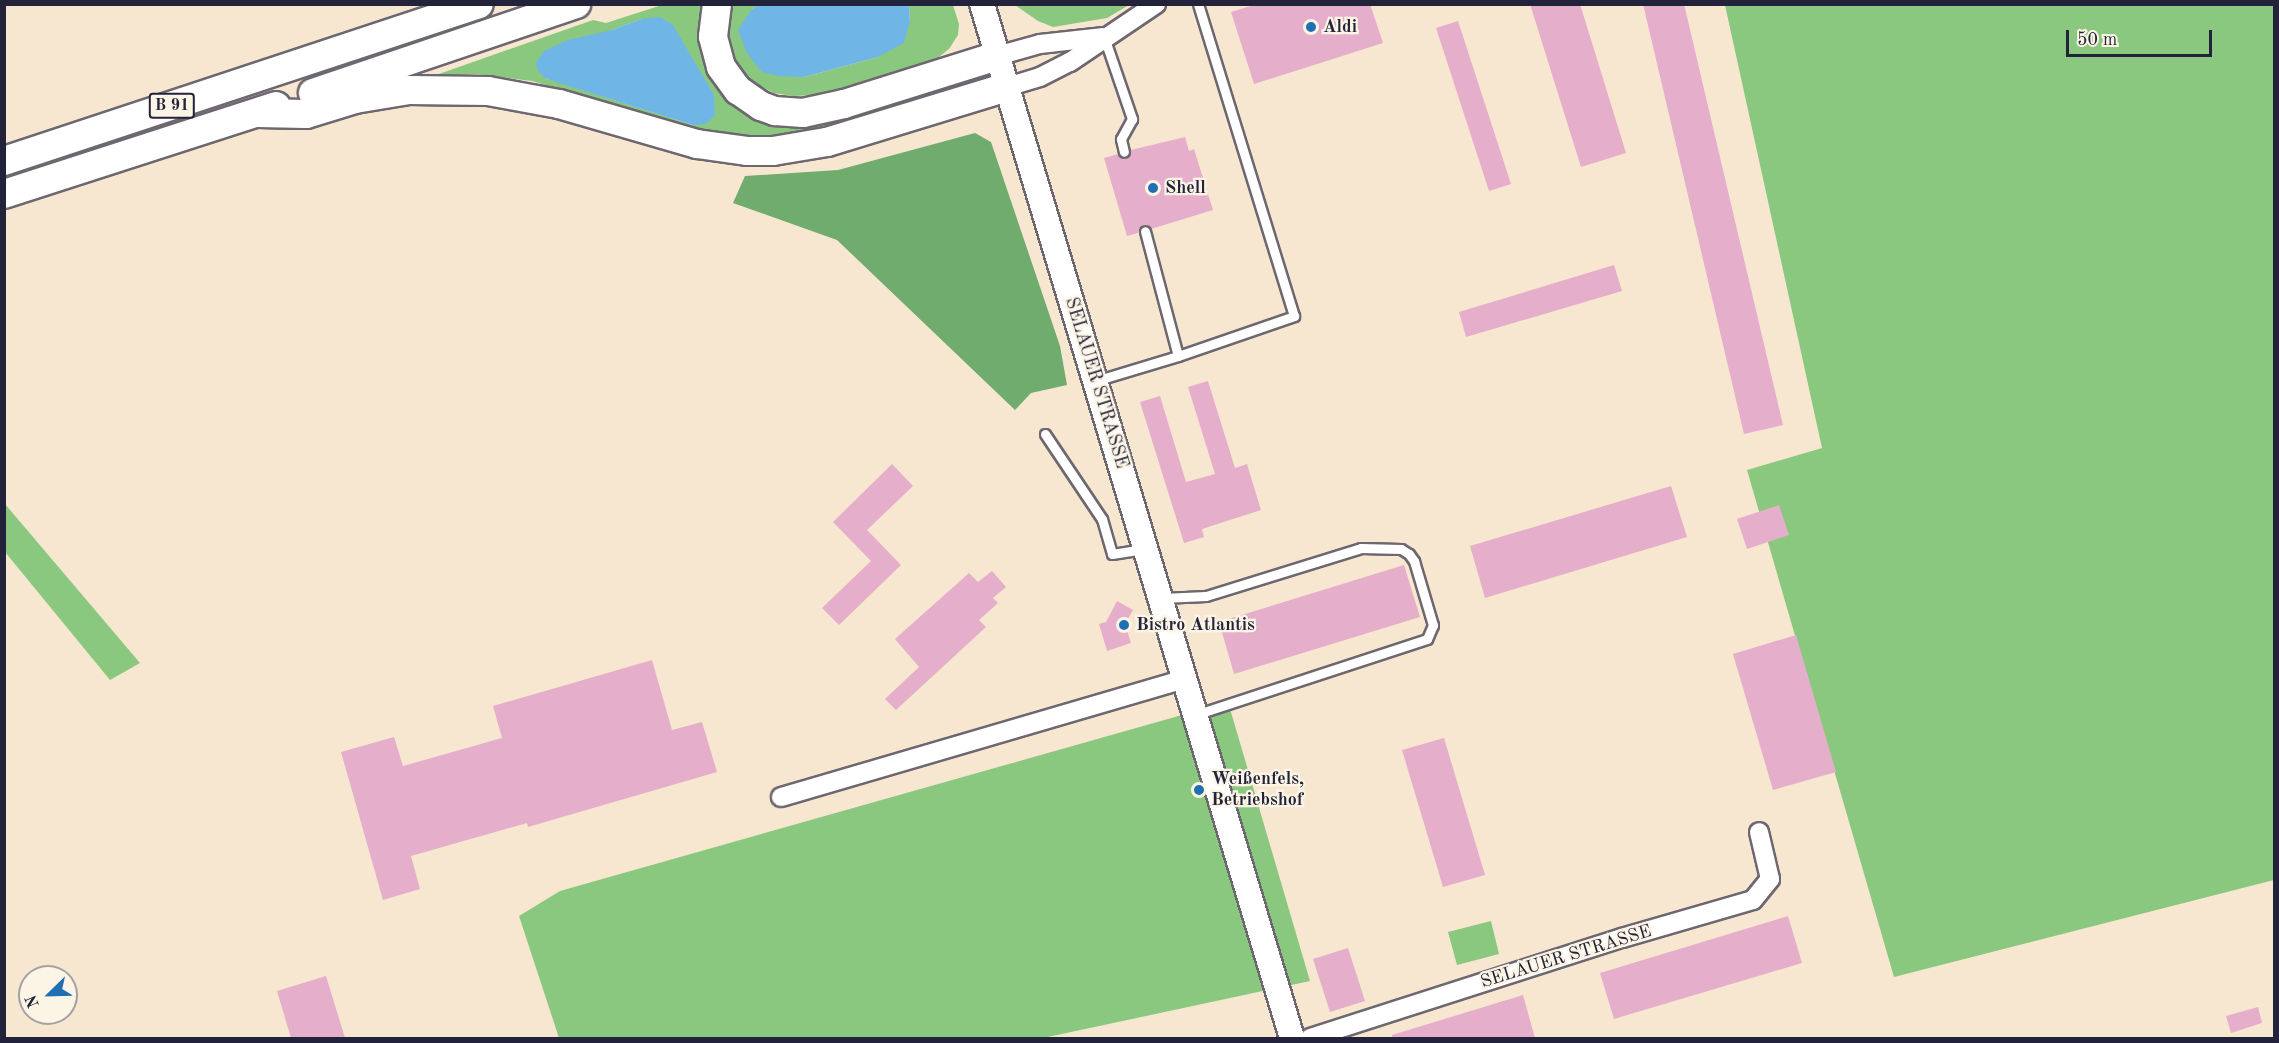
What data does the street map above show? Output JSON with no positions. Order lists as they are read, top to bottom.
{
  "streets": {
    "highway": ["B 91"],
    "main road": ["SELAUER STRASSE"]
  },
  "places": [
    "Aldi",
    "Shell",
    "Bistro Atlantis",
    "Weißenfels, Betriebshof"
  ],
  "scale_bar": "50 m",
  "north": "bottom left"
}
